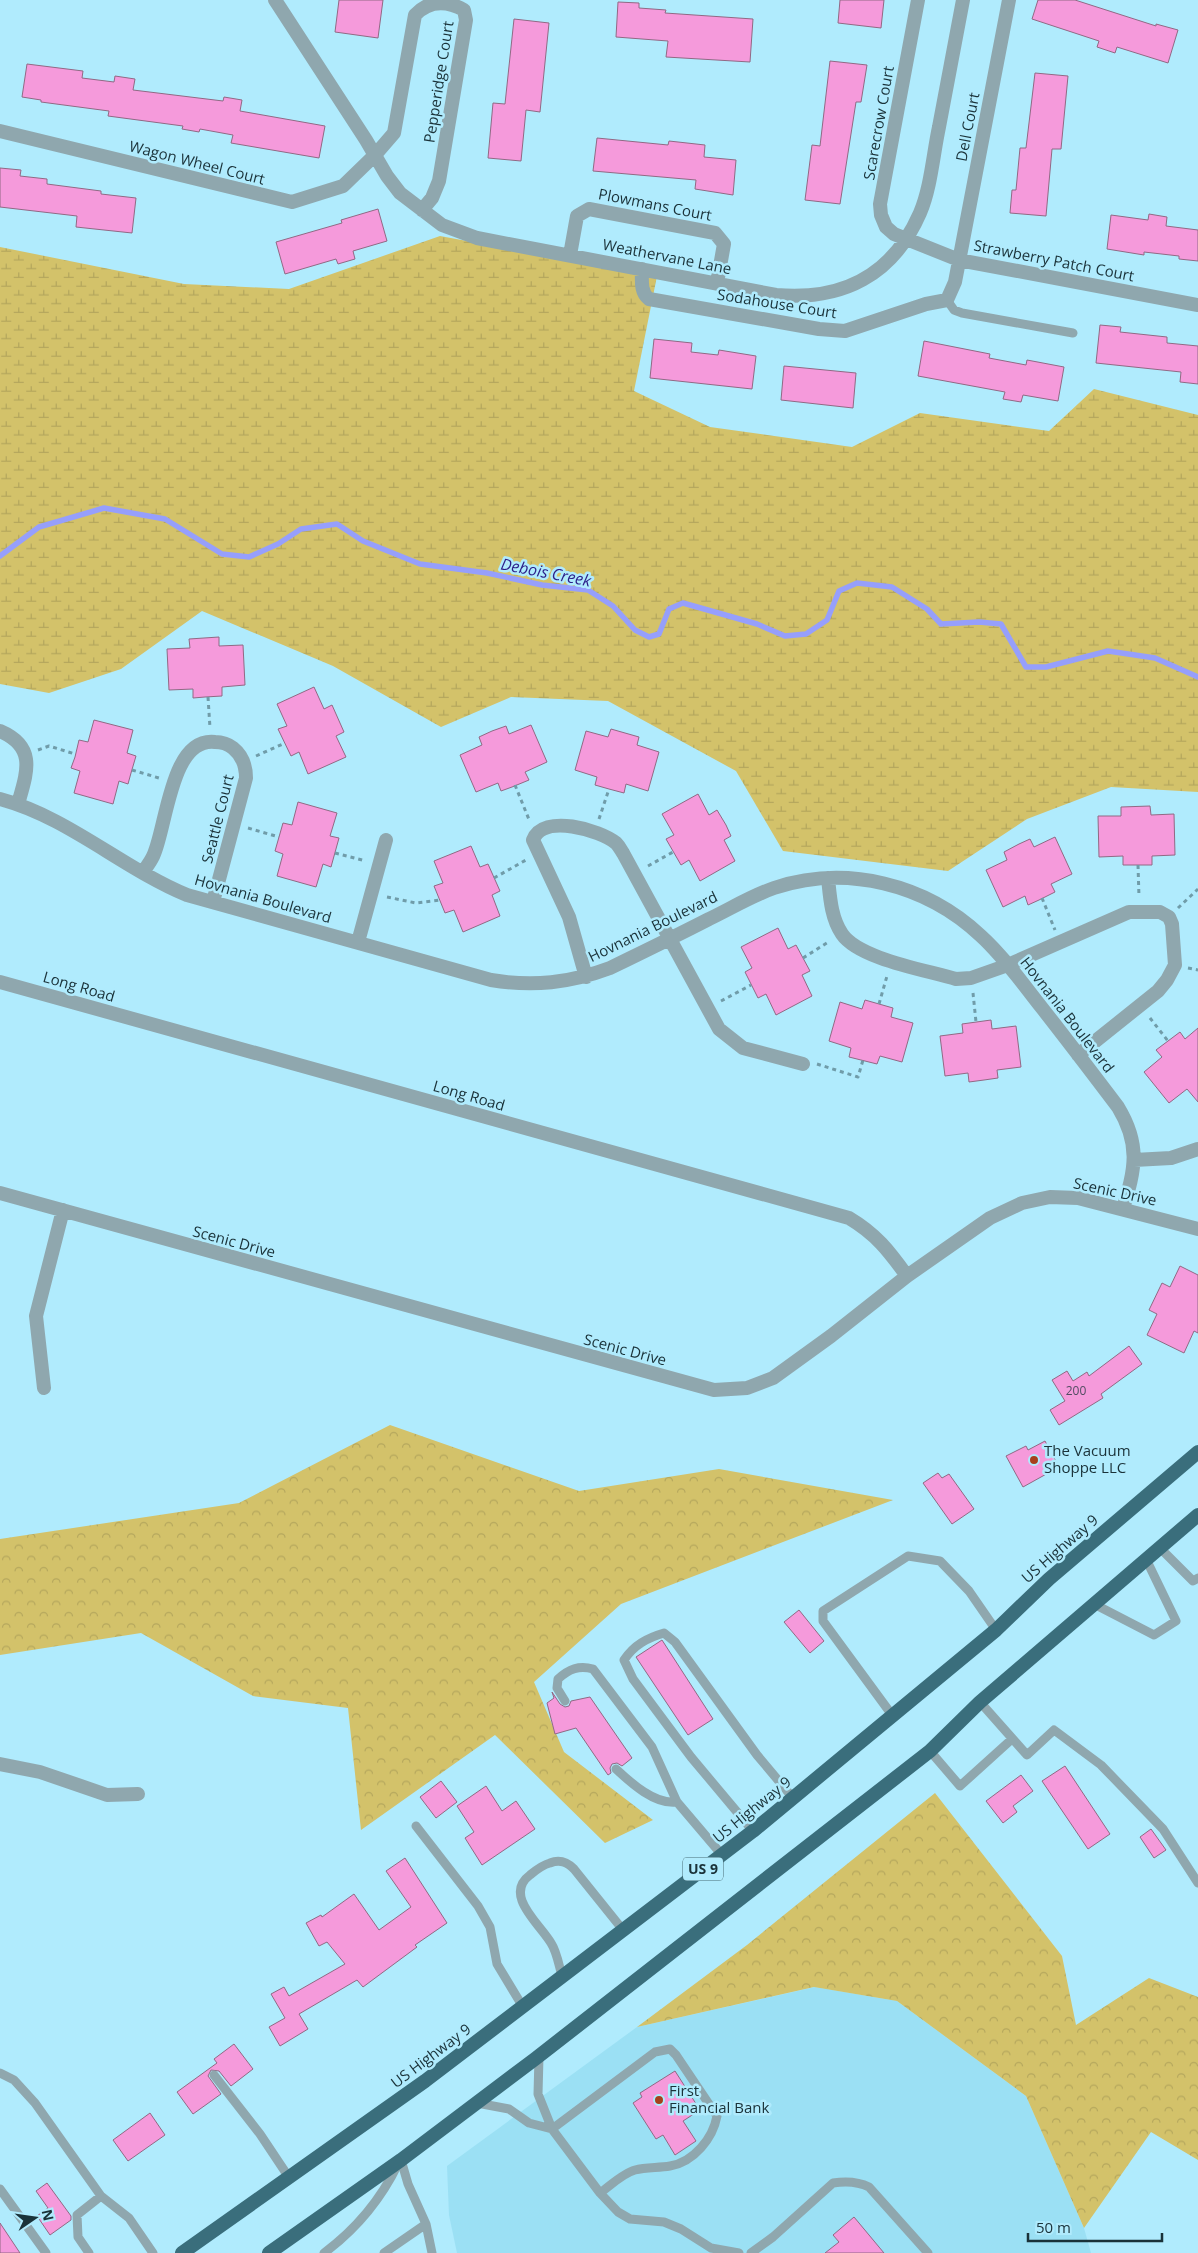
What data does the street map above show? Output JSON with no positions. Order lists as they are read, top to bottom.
{
  "streets": {
    "highway": ["US Highway 9", "US 9"],
    "street": [
      "Pepperidge Court",
      "Scarecrow Court",
      "Dell Court",
      "Wagon Wheel Court",
      "Plowmans Court",
      "Weathervane Lane",
      "Strawberry Patch Court",
      "Sodahouse Court",
      "Seattle Court",
      "Hovnania Boulevard",
      "Long Road",
      "Scenic Drive"
    ]
  },
  "crossings": [
    ["Pepperidge Court", "Wagon Wheel Court"],
    ["Pepperidge Court", "Weathervane Lane"],
    ["Scarecrow Court", "Weathervane Lane"],
    ["Scarecrow Court", "Strawberry Patch Court"],
    ["Dell Court", "Strawberry Patch Court"],
    ["Wagon Wheel Court", "Weathervane Lane"],
    ["Plowmans Court", "Weathervane Lane"],
    ["Weathervane Lane", "Strawberry Patch Court"],
    ["Weathervane Lane", "Sodahouse Court"],
    ["Seattle Court", "Hovnania Boulevard"],
    ["Hovnania Boulevard", "Scenic Drive"],
    ["Long Road", "Scenic Drive"]
  ],
  "water": ["Debois Creek"],
  "places": ["The Vacuum Shoppe LLC", "First Financial Bank"],
  "house_numbers": ["200"],
  "scale_bar": "50 m",
  "north": "right"
}
